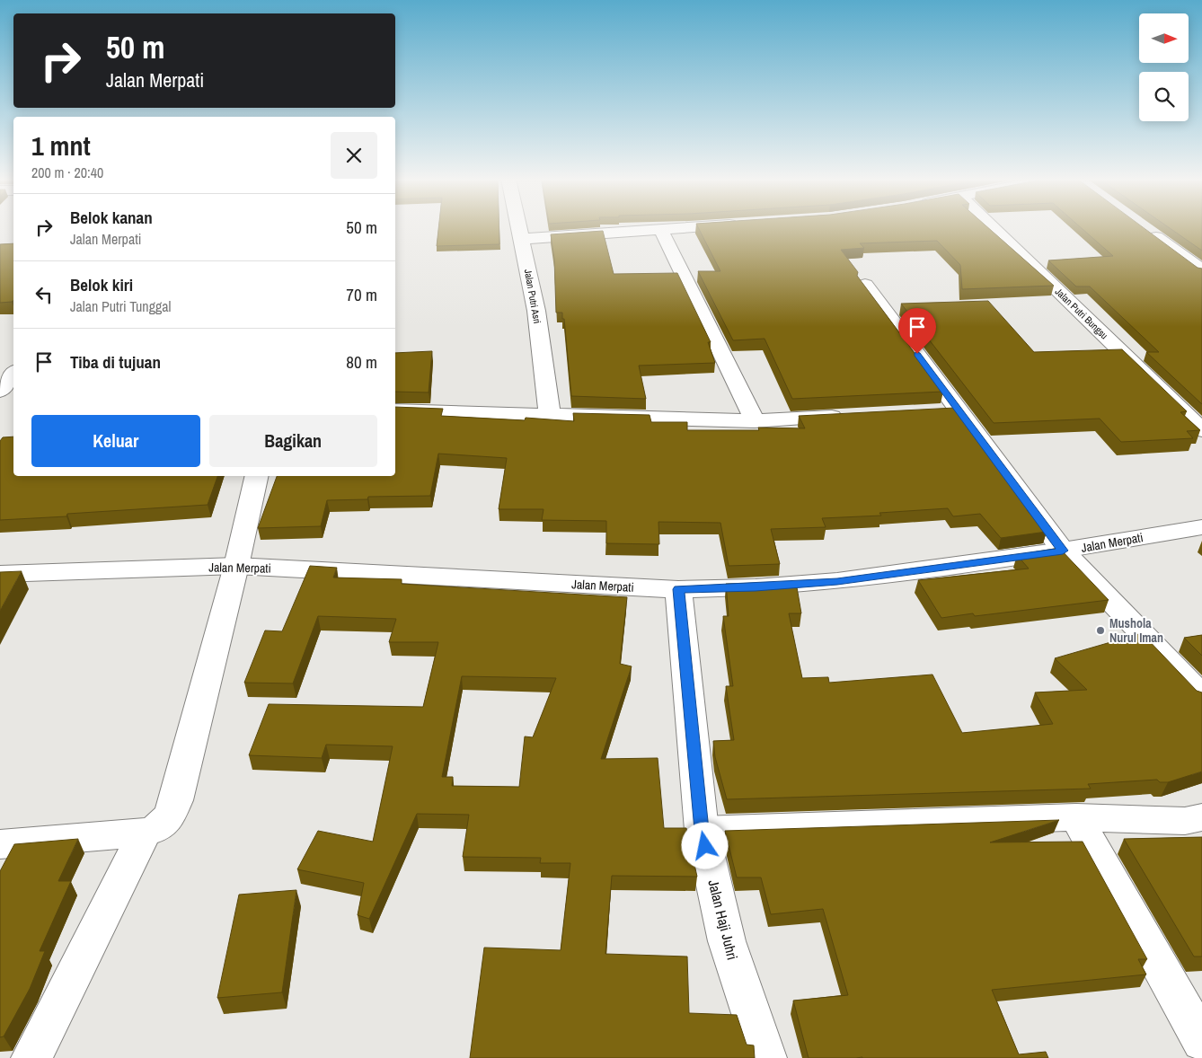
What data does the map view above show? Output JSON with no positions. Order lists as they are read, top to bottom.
{
  "streets": {
    "street": [
      "Jalan Putri Asri",
      "Jalan Putri Bungsu",
      "Jalan Merpati",
      "Jalan Haji Juhri"
    ]
  },
  "crossings": [
    ["Jalan Merpati", "Jalan Haji Juhri"]
  ],
  "places": ["Mushola Nurul Iman"],
  "north": "right",
  "page": {
    "turn": ["50 m", "Jalan Merpati"],
    "heading": ["1 mnt", "200 m · 20:40"],
    "list": [
      {
        "name": "Belok kanan",
        "note": "Jalan Merpati",
        "value": "50 m"
      },
      {
        "name": "Belok kiri",
        "note": "Jalan Putri Tunggal",
        "value": "70 m"
      },
      {
        "name": "Tiba di tujuan",
        "value": "80 m"
      }
    ],
    "buttons": ["Keluar", "Bagikan"]
  }
}
